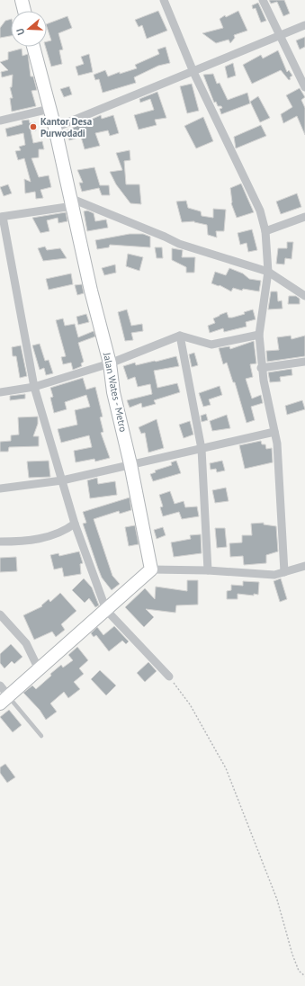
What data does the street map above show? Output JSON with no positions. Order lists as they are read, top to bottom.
{
  "streets": {
    "main road": ["Jalan Wates - Metro"]
  },
  "places": ["Kantor Desa Purwodadi"],
  "north": "left"
}
